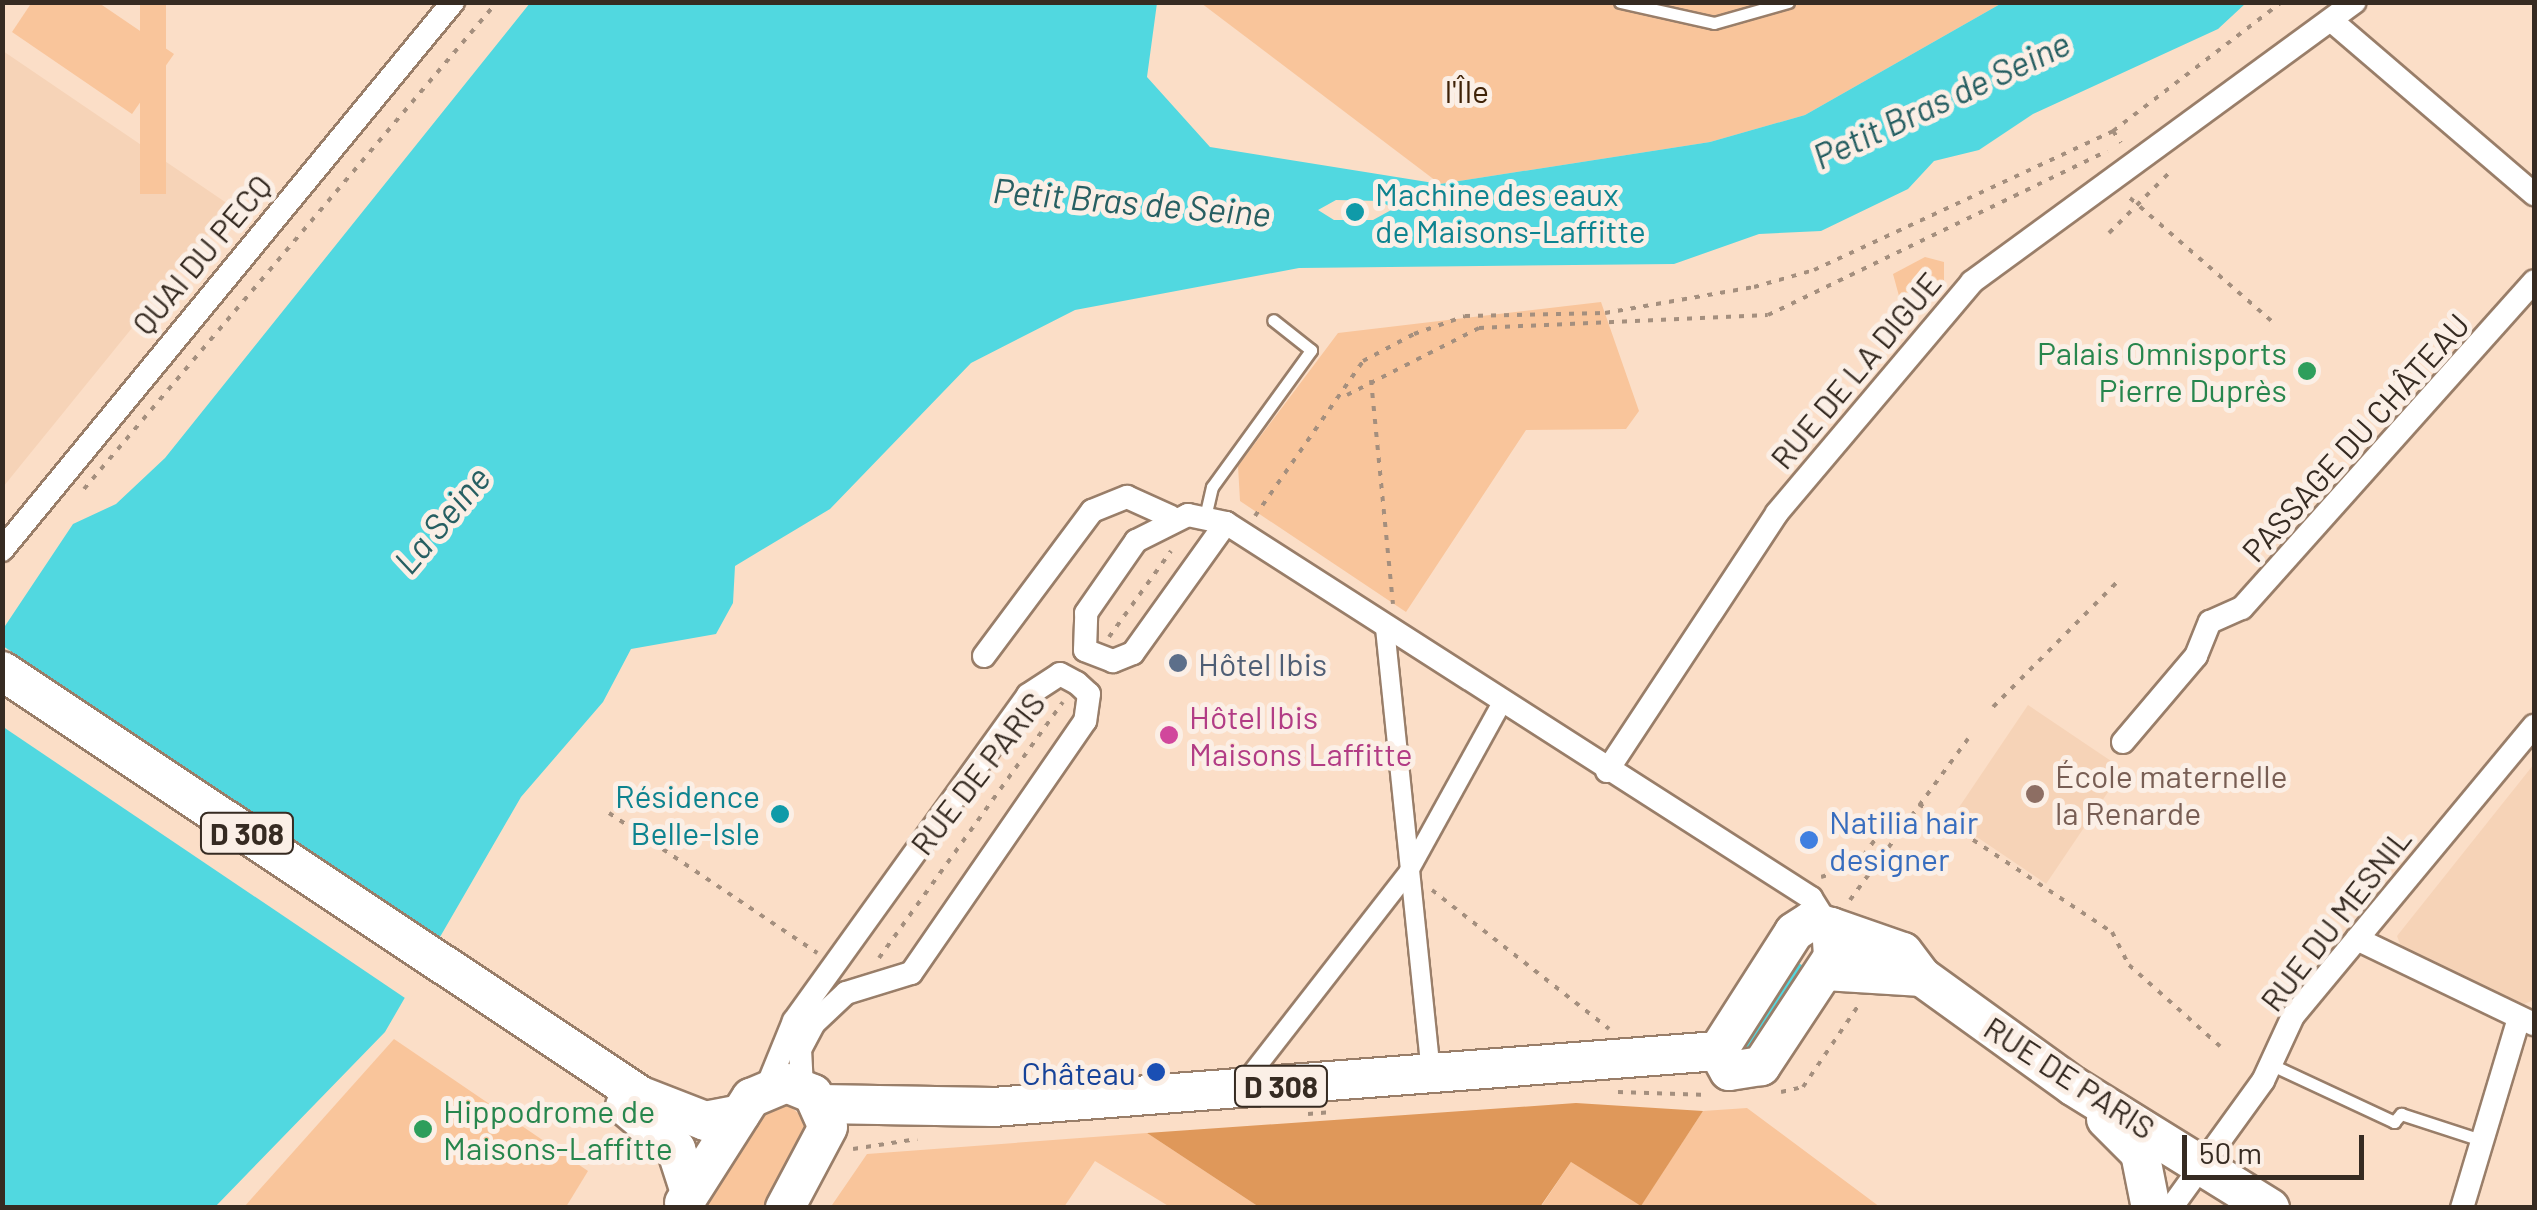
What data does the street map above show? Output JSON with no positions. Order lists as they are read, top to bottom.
{
  "streets": {
    "main road": ["RUE DE PARIS", "D 308"],
    "street": [
      "QUAI DU PECQ",
      "RUE DE LA DIGUE",
      "PASSAGE DU CHÂTEAU",
      "RUE DU MESNIL"
    ]
  },
  "crossings": [
    ["RUE DE PARIS", "D 308"],
    ["RUE DE PARIS", "RUE DU MESNIL"]
  ],
  "water": ["Petit Bras de Seine", "La Seine"],
  "parks": ["l'Île"],
  "places": [
    "Machine des eaux de Maisons-Laffitte",
    "Palais Omnisports Pierre Duprès",
    "Hôtel Ibis",
    "Hôtel Ibis Maisons Laffitte",
    "École maternelle la Renarde",
    "Résidence Belle-Isle",
    "Natilia hair designer",
    "Château",
    "Hippodrome de Maisons-Laffitte"
  ],
  "scale_bar": "50 m"
}
